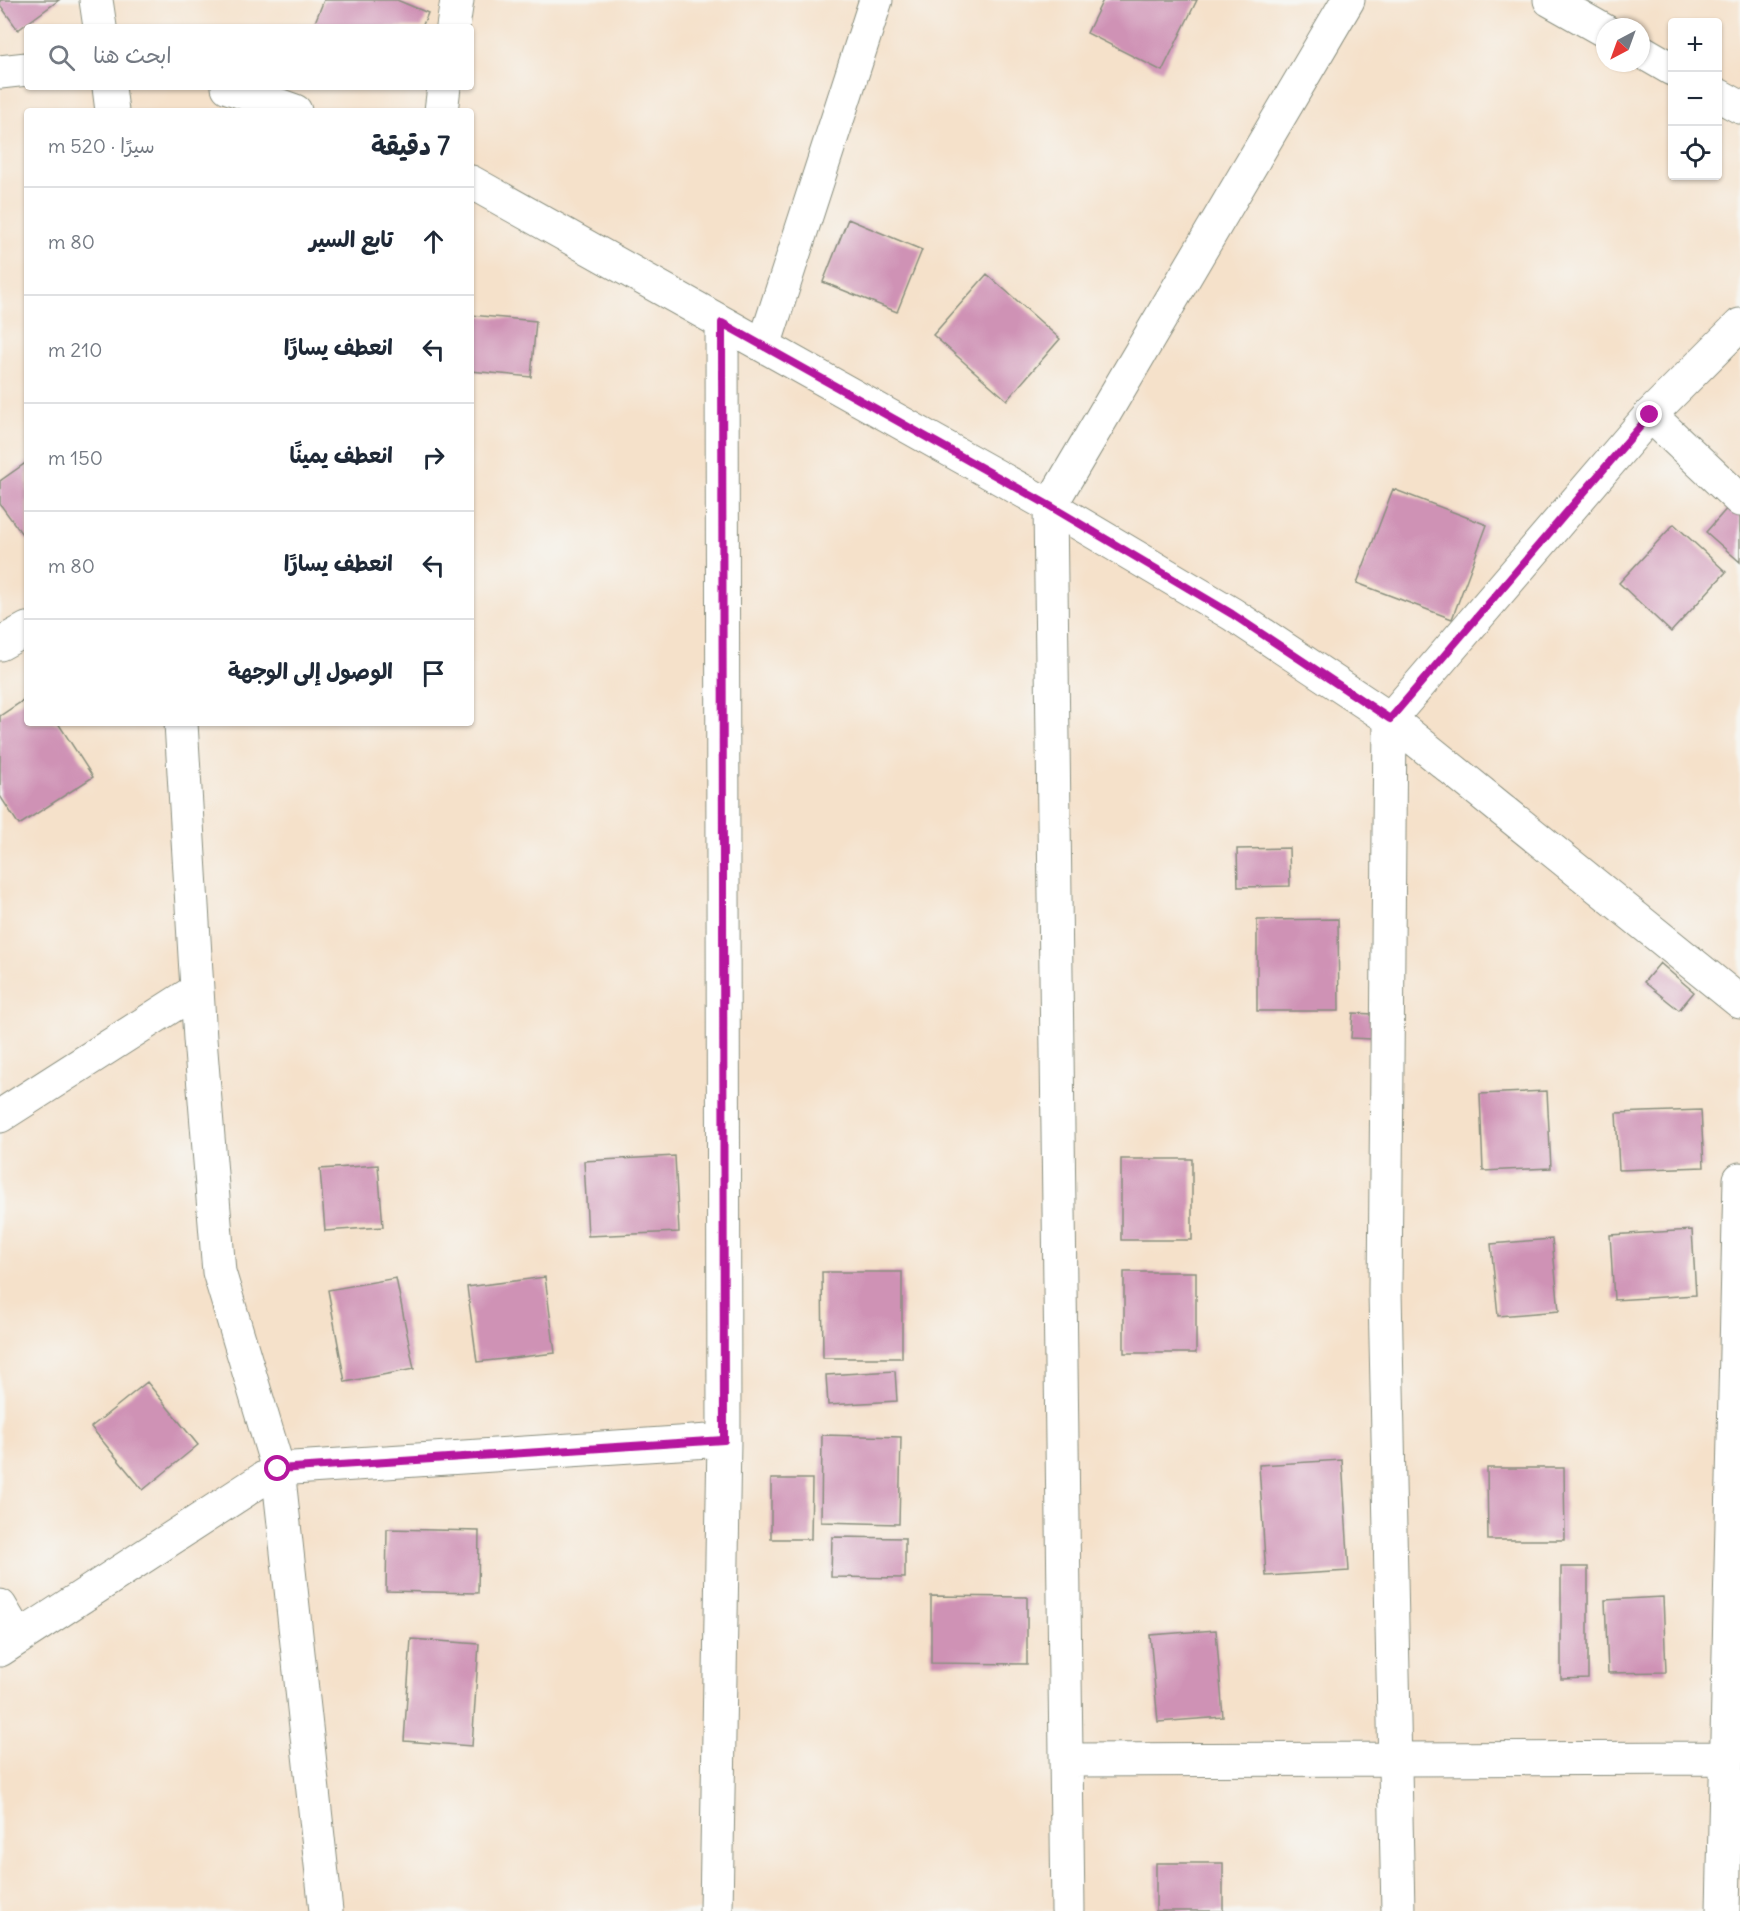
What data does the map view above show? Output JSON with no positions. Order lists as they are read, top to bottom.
{
  "north": "bottom left",
  "page": {
    "map_buttons": ["+", "−"],
    "search": "ابحث هنا",
    "heading": ["7 دقيقة", "سيرًا · 520 m"],
    "list": [
      ["تابع السير", "80 m"],
      ["انعطف يسارًا", "210 m"],
      ["انعطف يمينًا", "150 m"],
      ["انعطف يسارًا", "80 m"],
      "الوصول إلى الوجهة"
    ]
  }
}
